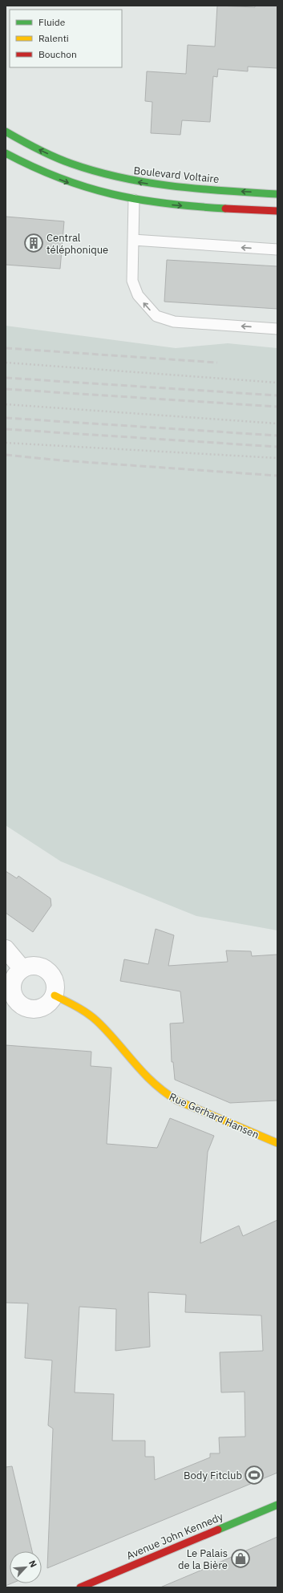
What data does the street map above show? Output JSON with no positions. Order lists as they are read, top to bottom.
{
  "streets": {
    "street": ["Boulevard Voltaire", "Rue Gerhard Hansen", "Avenue John Kennedy"]
  },
  "places": {
    "building": ["Central téléphonique"],
    "sports": ["Body Fitclub"],
    "shop": ["Le Palais de la Bière"]
  },
  "legend": ["Fluide", "Ralenti", "Bouchon"],
  "north": "top right"
}
